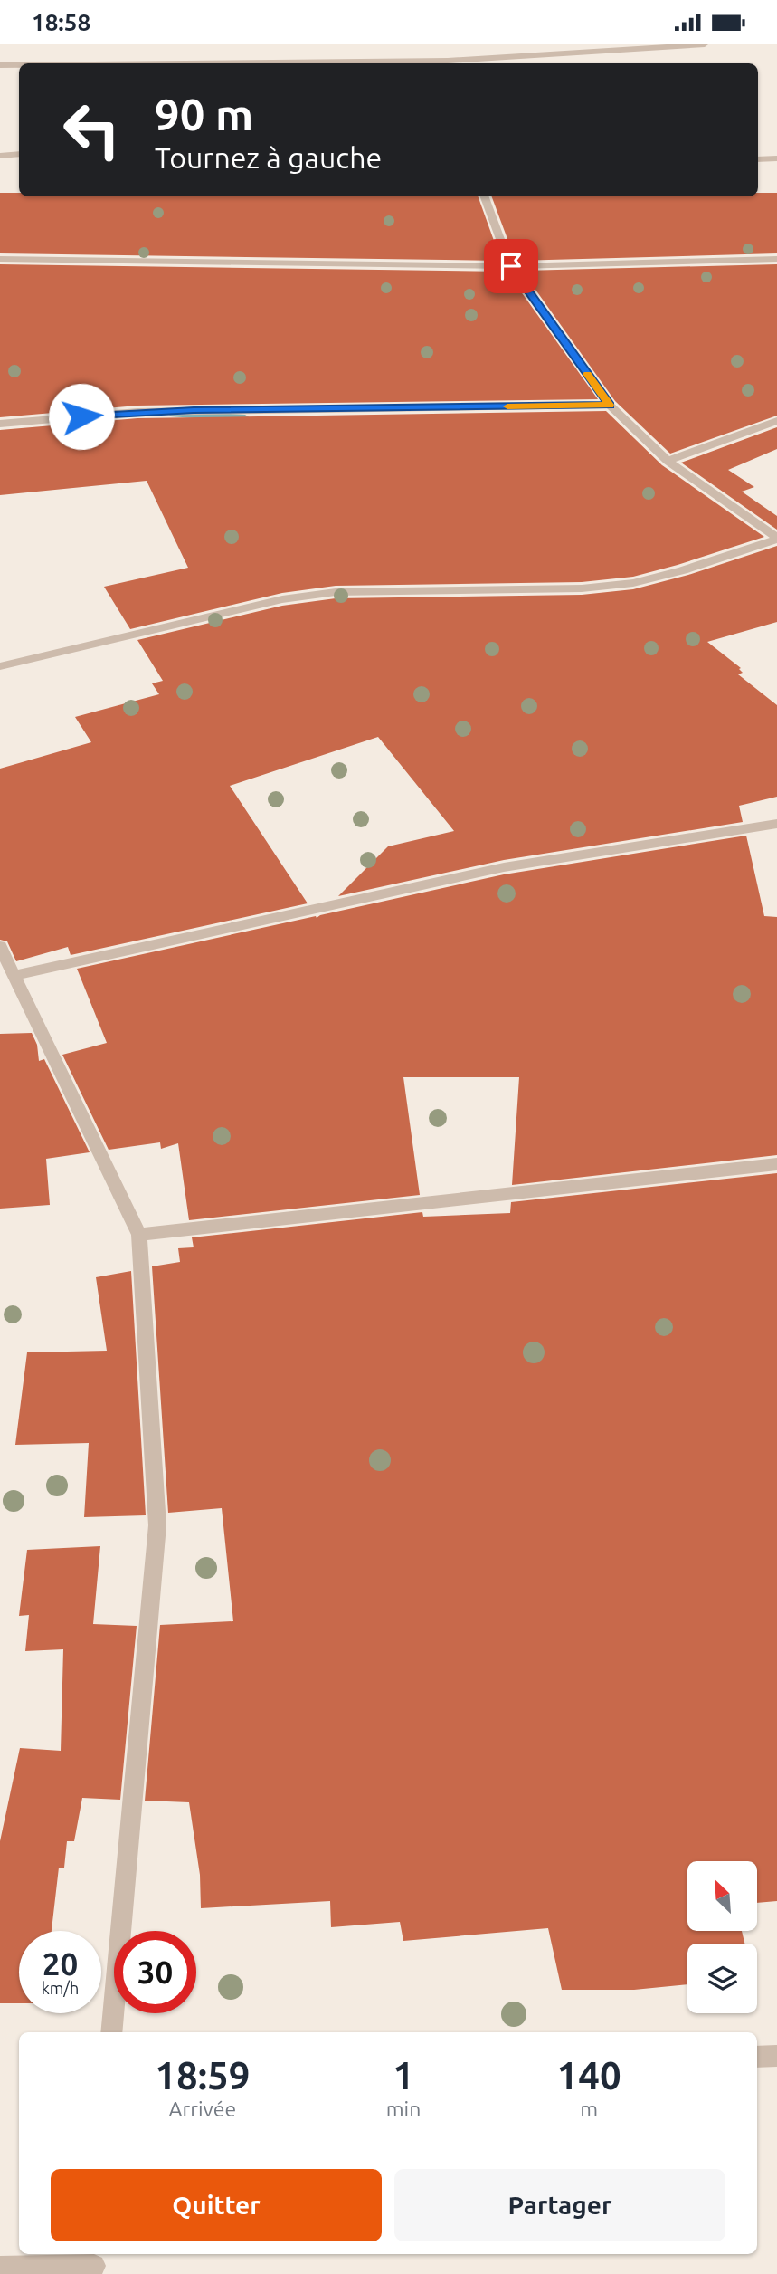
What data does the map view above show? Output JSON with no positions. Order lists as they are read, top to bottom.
{
  "north": "top left",
  "page": {
    "status": "18:58",
    "turn": ["90 m", "Tournez à gauche"],
    "speed": "20 km/h",
    "limit": "30",
    "eta": [
      "18:59",
      "Arrivée",
      "1",
      "min",
      "140",
      "m"
    ],
    "buttons": ["Quitter", "Partager"]
  }
}
